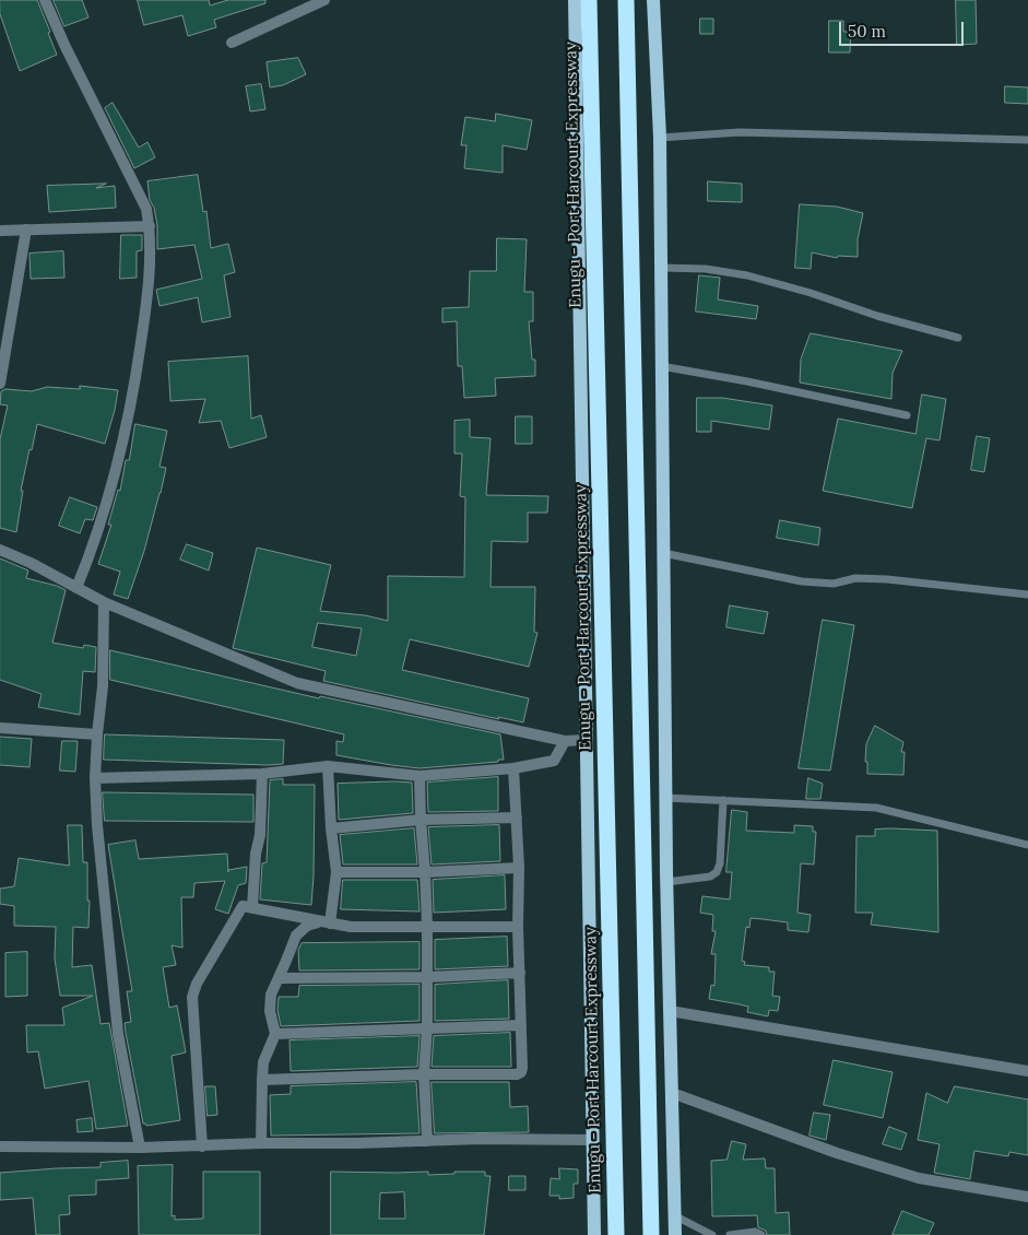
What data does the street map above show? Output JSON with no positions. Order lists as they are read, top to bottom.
{
  "streets": {
    "highway": ["Enugu - Port Harcourt Expressway"]
  },
  "scale_bar": "50 m"
}
